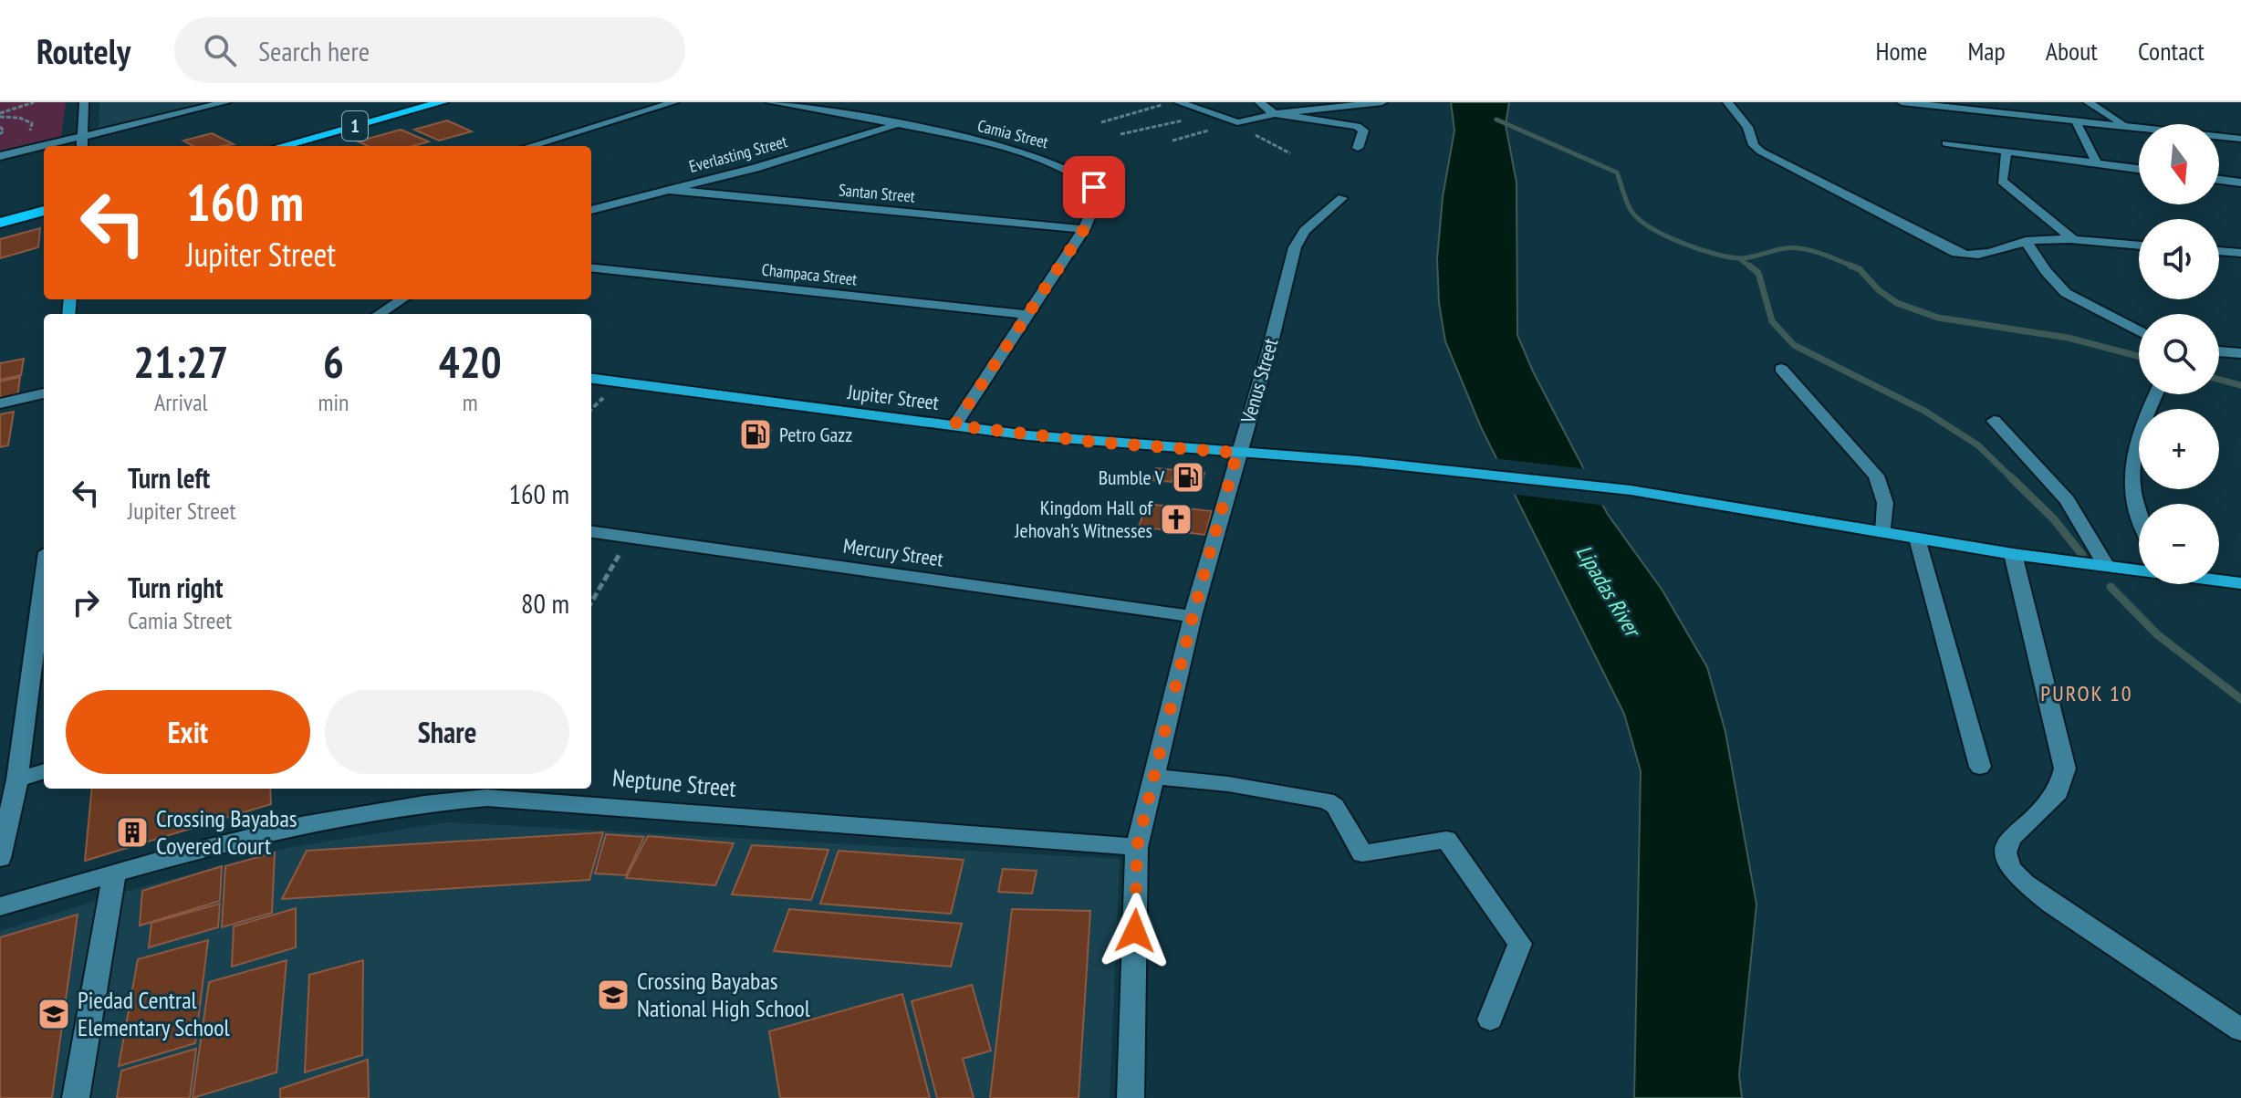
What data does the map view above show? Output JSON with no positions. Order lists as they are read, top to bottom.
{
  "streets": {
    "highway": ["1"],
    "main road": ["Jupiter Street"],
    "street": [
      "Camia Street",
      "Everlasting Street",
      "Santan Street",
      "Champaca Street",
      "Venus Street",
      "Mercury Street",
      "Neptune Street"
    ]
  },
  "crossings": [
    ["Camia Street", "Everlasting Street"],
    ["Camia Street", "Santan Street"],
    ["Camia Street", "Champaca Street"],
    ["Camia Street", "Jupiter Street"],
    ["Everlasting Street", "Santan Street"],
    ["Venus Street", "Jupiter Street"],
    ["Venus Street", "Mercury Street"],
    ["Venus Street", "Neptune Street"]
  ],
  "districts": ["PUROK 10"],
  "water": ["Lipadas River"],
  "places": {
    "fuel station": ["Petro Gazz", "Bumble V"],
    "church": ["Kingdom Hall of Jehovah's Witnesses"],
    "building": ["Crossing Bayabas Covered Court"],
    "school or university": ["Crossing Bayabas National High School", "Piedad Central Elementary School"]
  },
  "north": "bottom",
  "page": {
    "header": "Routely",
    "search": "Search here",
    "nav": [
      "Home",
      "Map",
      "About",
      "Contact"
    ],
    "map_buttons": ["+", "−"],
    "turn": ["160 m", "Jupiter Street"],
    "eta": [
      "21:27",
      "Arrival",
      "6",
      "min",
      "420",
      "m"
    ],
    "list": [
      {
        "name": "Turn left",
        "note": "Jupiter Street",
        "value": "160 m"
      },
      {
        "name": "Turn right",
        "note": "Camia Street",
        "value": "80 m"
      }
    ],
    "buttons": ["Exit", "Share"]
  }
}
